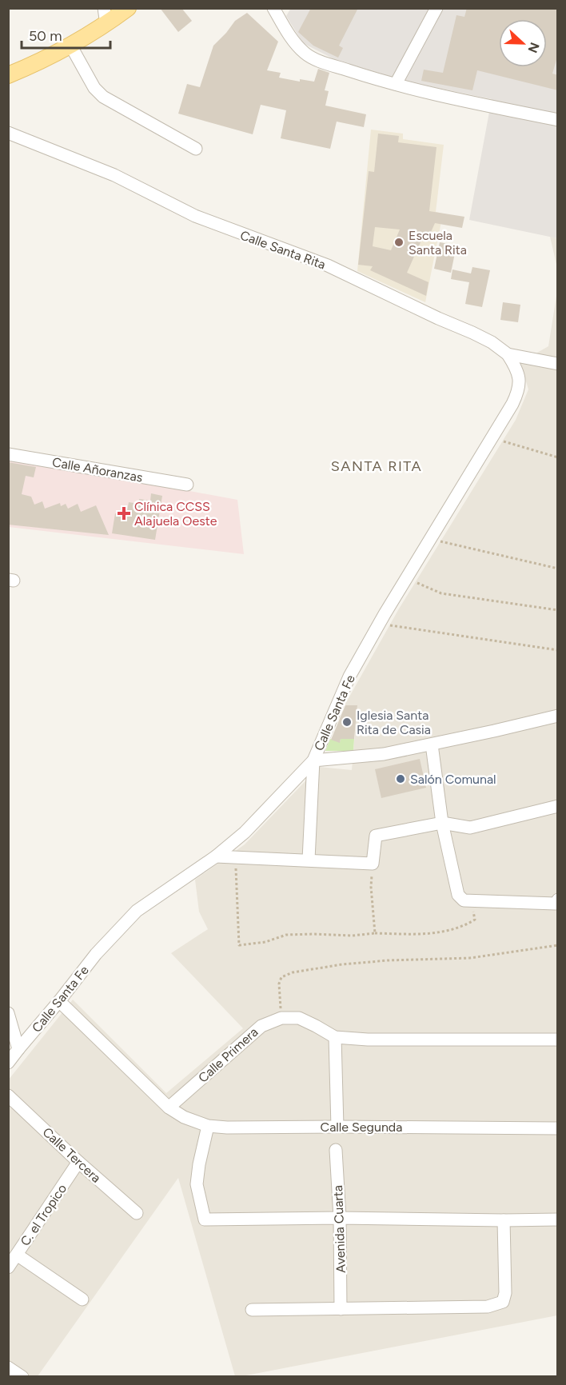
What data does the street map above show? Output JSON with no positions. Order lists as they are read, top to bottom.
{
  "streets": {
    "street": [
      "Calle Santa Rita",
      "Calle Añoranzas",
      "Calle Santa Fe",
      "Calle Primera",
      "Calle Segunda",
      "Calle Tercera",
      "C. el Tropico",
      "Avenida Cuarta"
    ]
  },
  "crossings": [
    ["Calle Santa Rita", "Calle Santa Fe"],
    ["Calle Primera", "Calle Segunda"],
    ["Calle Tercera", "C. el Tropico"]
  ],
  "districts": ["SANTA RITA"],
  "places": {
    "other": ["Escuela Santa Rita", "Iglesia Santa Rita de Casia", "Salón Comunal"],
    "health": ["Clínica CCSS Alajuela Oeste"]
  },
  "scale_bar": "50 m",
  "north": "right"
}
